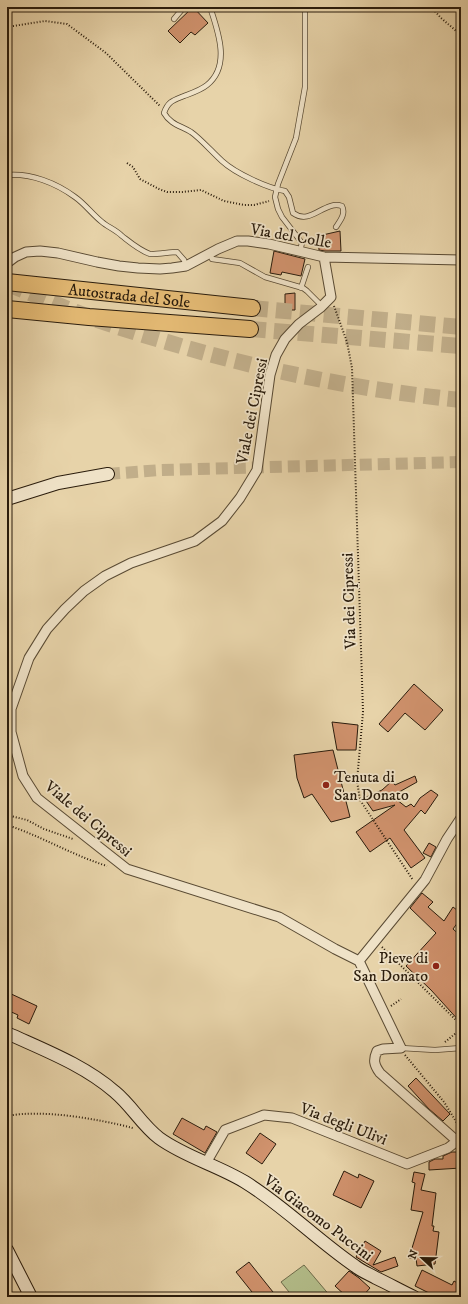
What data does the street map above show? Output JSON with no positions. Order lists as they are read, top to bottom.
{
  "streets": {
    "highway": ["Autostrada del Sole"],
    "street": [
      "Via del Colle",
      "Viale dei Cipressi",
      "Via degli Ulivi",
      "Via Giacomo Puccini"
    ],
    "path": ["Via dei Cipressi"]
  },
  "crossings": [
    ["Viale dei Cipressi", "Via dei Cipressi"],
    ["Via degli Ulivi", "Via Giacomo Puccini"]
  ],
  "places": ["Tenuta di San Donato", "Pieve di San Donato"],
  "north": "left"
}
